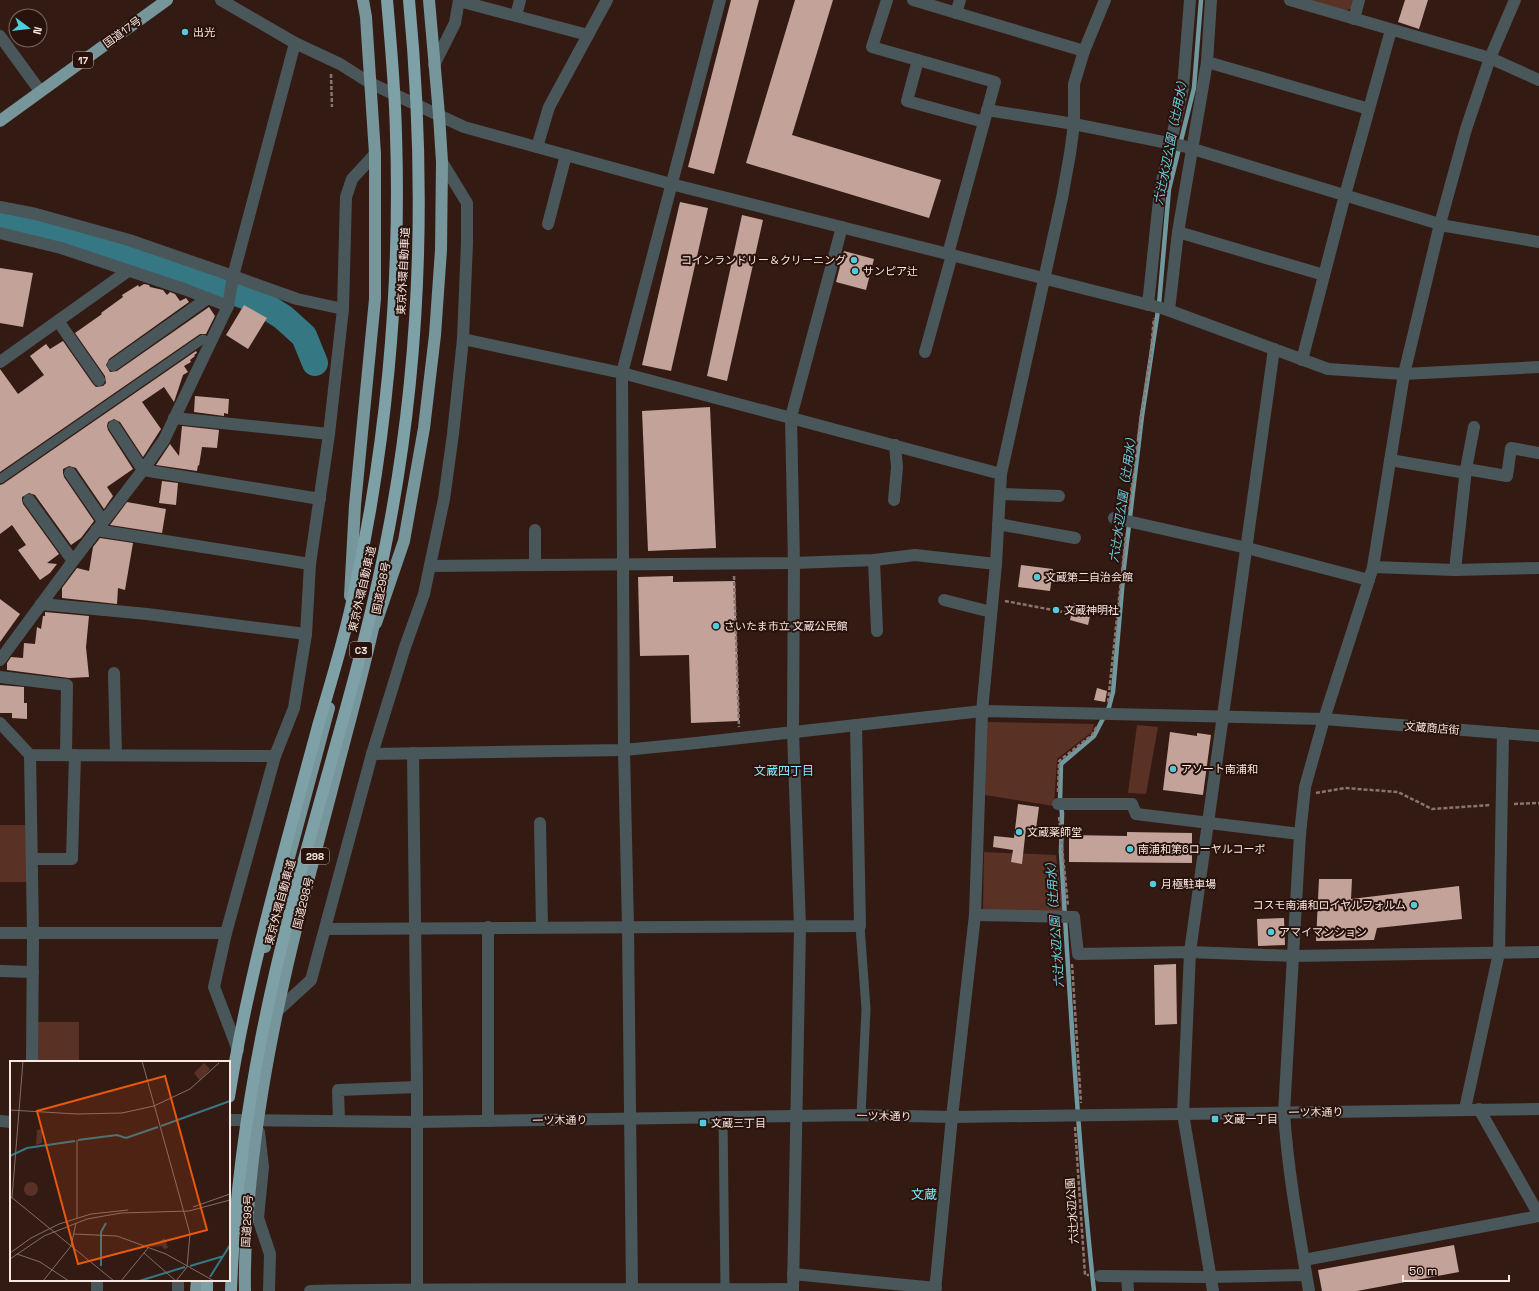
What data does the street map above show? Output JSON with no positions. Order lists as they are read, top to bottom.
{
  "streets": {
    "highway": [
      "国道17号",
      "17",
      "東京外環自動車道",
      "国道298号",
      "C3",
      "298"
    ],
    "street": ["文蔵商店街", "一ツ木通り"],
    "path": ["六辻水辺公園"]
  },
  "crossings": [
    ["国道298号", "一ツ木通り"],
    ["一ツ木通り", "六辻水辺公園"]
  ],
  "districts": ["文蔵四丁目", "文蔵"],
  "water": ["六辻水辺公園（辻用水）"],
  "places": {
    "other": [
      "出光",
      "コインランドリー＆クリーニング",
      "サンピア辻",
      "文蔵第二自治会館",
      "文蔵神明社",
      "さいたま市立 文蔵公民館",
      "アソート南浦和",
      "文蔵薬師堂",
      "南浦和第6ローヤルコーポ",
      "月極駐車場",
      "コスモ南浦和ロイヤルフォルム",
      "アマイマンション"
    ],
    "transit": ["文蔵一丁目", "文蔵三丁目"]
  },
  "scale_bar": "50 m",
  "north": "right"
}
